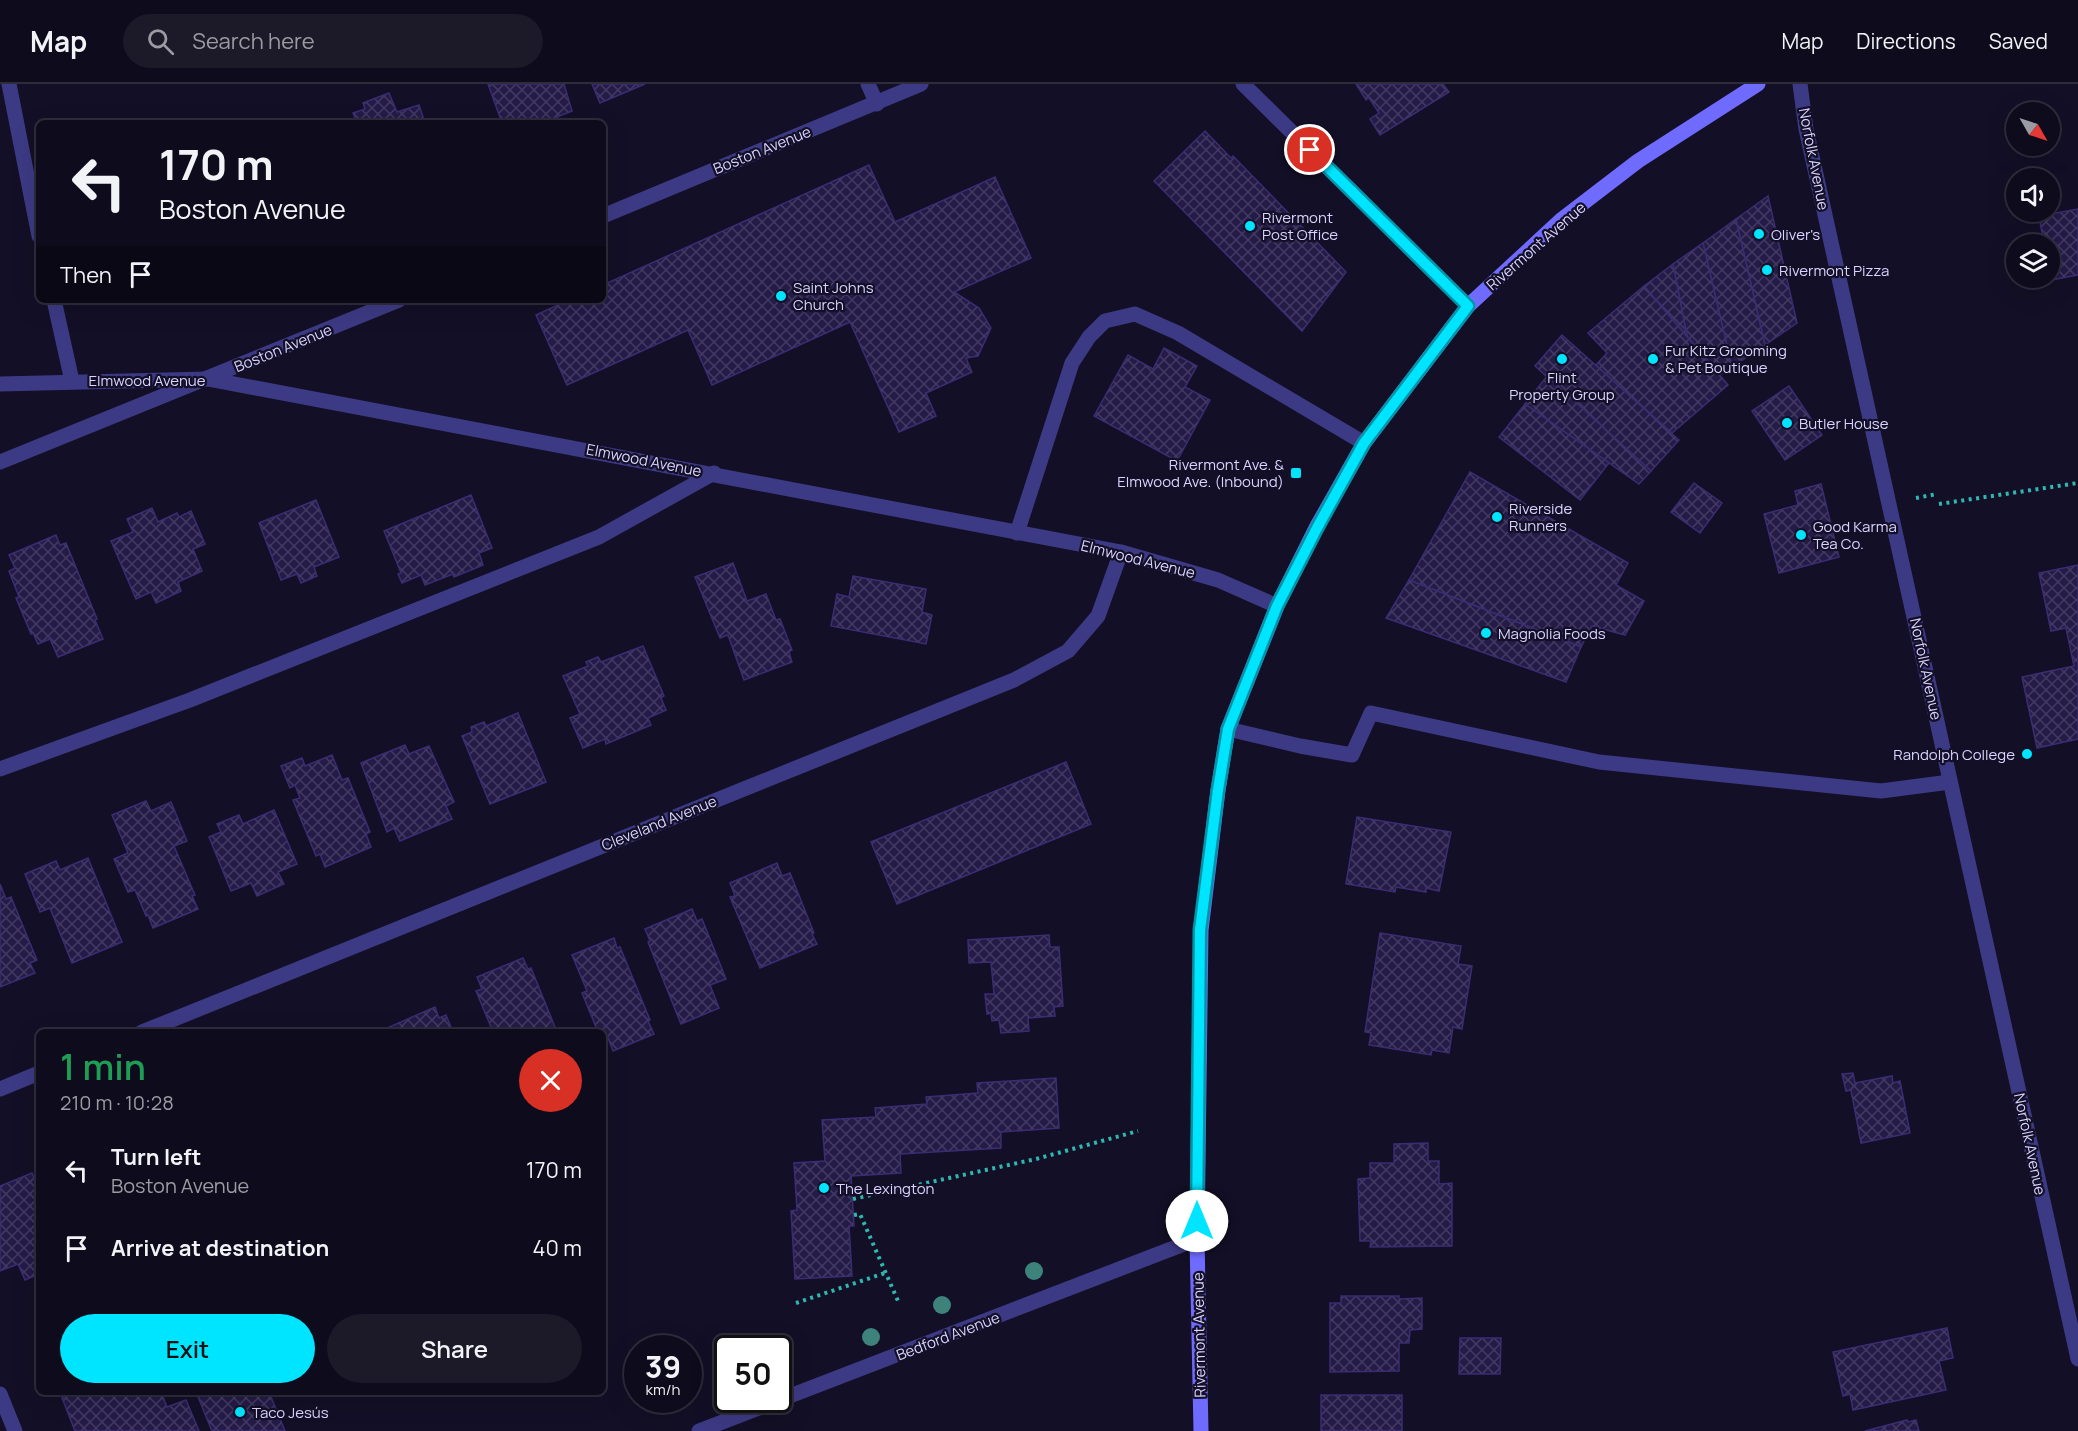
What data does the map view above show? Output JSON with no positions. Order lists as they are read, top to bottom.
{
  "streets": {
    "main road": ["Rivermont Avenue"],
    "street": [
      "Boston Avenue",
      "Norfolk Avenue",
      "Elmwood Avenue",
      "Cleveland Avenue",
      "Bedford Avenue"
    ]
  },
  "crossings": [
    ["Boston Avenue", "Elmwood Avenue"],
    ["Rivermont Avenue", "Elmwood Avenue"],
    ["Rivermont Avenue", "Bedford Avenue"],
    ["Elmwood Avenue", "Cleveland Avenue"]
  ],
  "places": {
    "other": [
      "Rivermont Post Office",
      "Oliver's",
      "Rivermont Pizza",
      "Saint Johns Church",
      "Flint Property Group",
      "Fur Kitz Grooming & Pet Boutique",
      "Butler House",
      "Riverside Runners",
      "Good Karma Tea Co.",
      "Magnolia Foods",
      "Randolph College",
      "The Lexington",
      "Taco Jesús"
    ],
    "transit": ["Rivermont Ave. & Elmwood Ave. (Inbound)"]
  },
  "north": "bottom right",
  "page": {
    "header": "Map",
    "search": "Search here",
    "nav": ["Map", "Directions", "Saved"],
    "turn": ["170 m", "Boston Avenue"],
    "then": "Then",
    "heading": ["1 min", "210 m · 10:28"],
    "list": [
      {
        "name": "Turn left",
        "note": "Boston Avenue",
        "value": "170 m"
      },
      {
        "name": "Arrive at destination",
        "value": "40 m"
      }
    ],
    "buttons": ["Exit", "Share"],
    "speed": "39 km/h",
    "limit": "50"
  }
}
